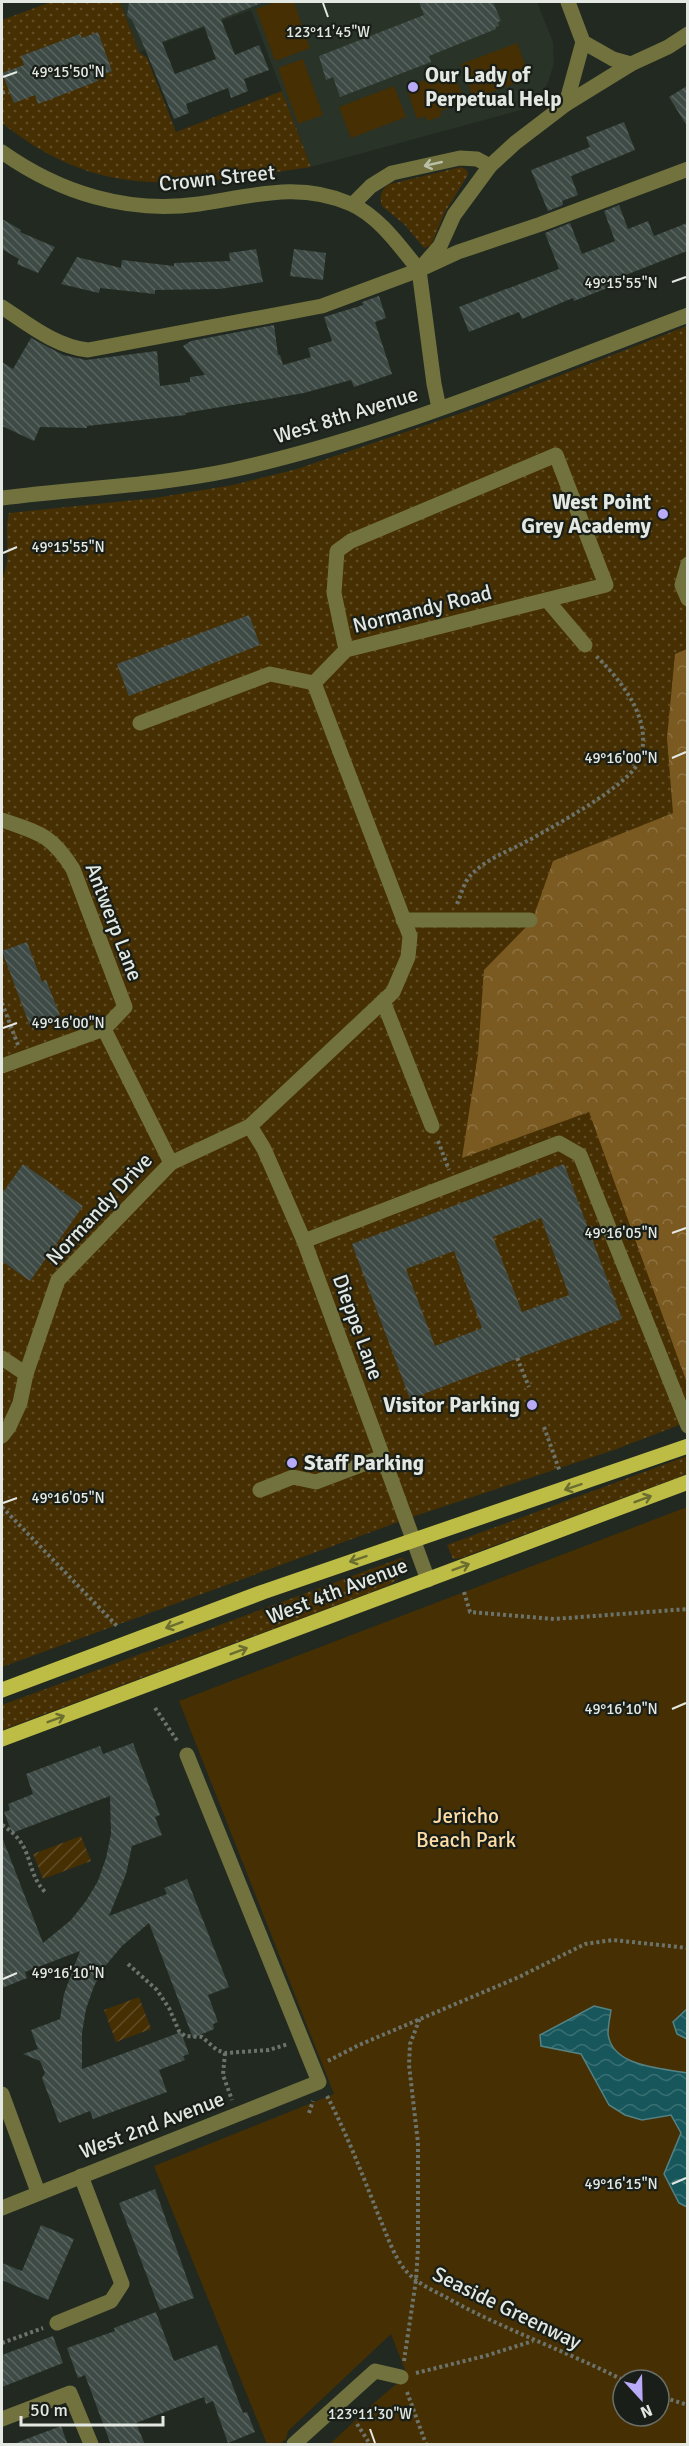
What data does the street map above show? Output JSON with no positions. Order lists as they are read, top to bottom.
{
  "streets": {
    "main road": ["West 4th Avenue"],
    "street": [
      "Crown Street",
      "West 8th Avenue",
      "Normandy Road",
      "Antwerp Lane",
      "Normandy Drive",
      "Dieppe Lane",
      "West 2nd Avenue"
    ],
    "path": ["Seaside Greenway"]
  },
  "crossings": [
    ["Normandy Drive", "Dieppe Lane"],
    ["Dieppe Lane", "West 4th Avenue"],
    ["West 2nd Avenue", "Seaside Greenway"]
  ],
  "parks": ["Jericho Beach Park"],
  "places": [
    "Our Lady of Perpetual Help",
    "West Point Grey Academy",
    "Visitor Parking",
    "Staff Parking"
  ],
  "scale_bar": "50 m",
  "north": "bottom",
  "coordinates": [
    "123°11'45\"W",
    "49°15'50\"N",
    "49°15'55\"N",
    "49°16'00\"N",
    "49°16'05\"N",
    "49°16'10\"N",
    "49°16'15\"N",
    "123°11'30\"W"
  ]
}
